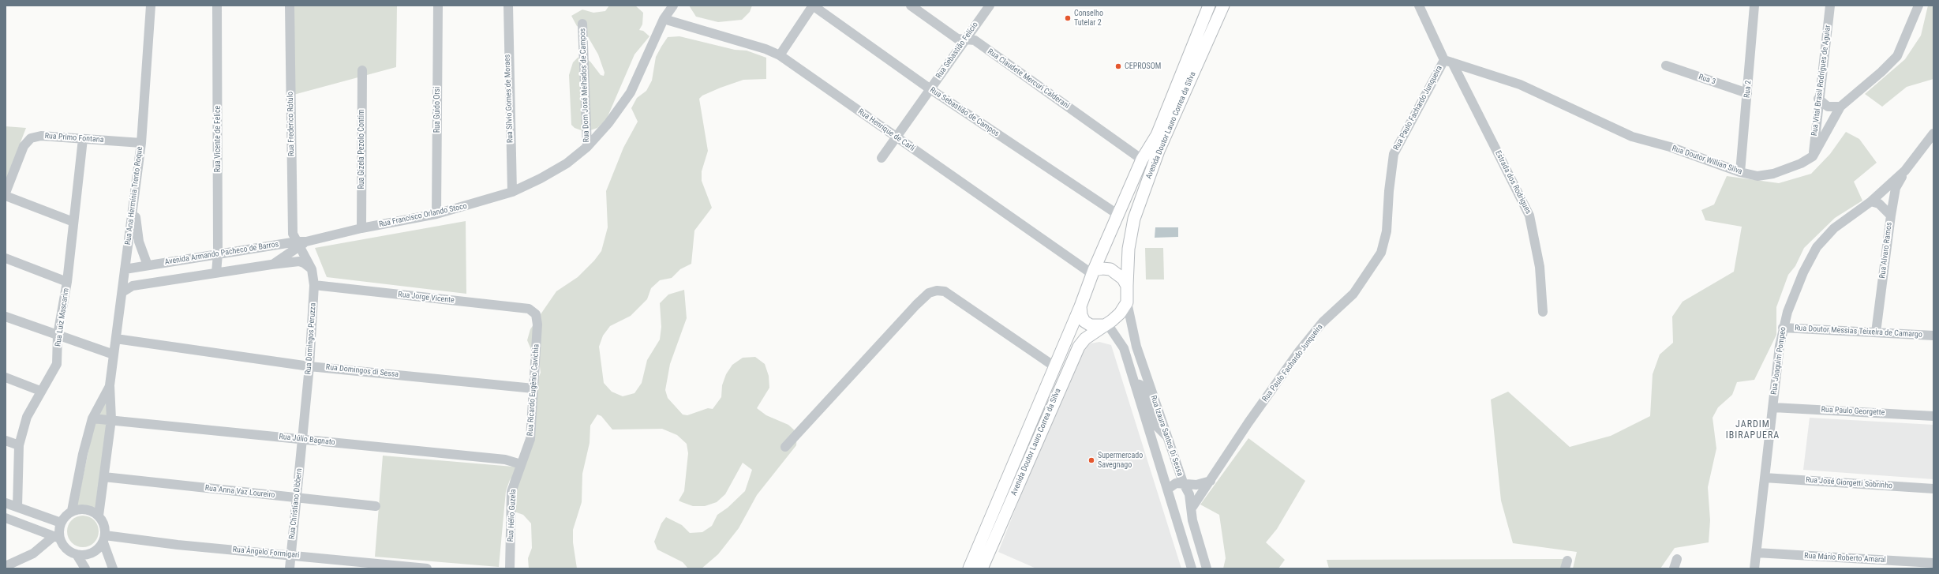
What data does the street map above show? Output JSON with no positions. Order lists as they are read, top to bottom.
{
  "streets": {
    "main road": ["Avenida Doutor Lauro Correa da Silva"],
    "street": [
      "Rua Sebastião Felício",
      "Rua Claudete Mercuri Calderani",
      "Rua 3",
      "Rua Vital Brasil Rodrigues de Aguiar",
      "Rua Dom José Melhados de Campos",
      "Rua 2",
      "Rua Sílvio Gomes de Moraes",
      "Rua Paulo Fachardo Junqueira",
      "Rua Guido Orsi",
      "Rua Sebastião de Campos",
      "Rua Frederico Rótulo",
      "Rua Henrique de Carli",
      "Rua Primo Fontana",
      "Rua Vicente de Felice",
      "Rua Gizela Pezolo Contim",
      "Rua Doutor Willian Silva",
      "Estrada dos Rodrigues",
      "Rua Ana Hermínia Trento Roque",
      "Rua Francisco Orlando Stoco",
      "Rua Alvaro Ramos",
      "Avenida Armando Pacheco de Barros",
      "Rua Jorge Vicente",
      "Rua Luiz Mascarim",
      "Rua Doutor Messias Teixeira de Camargo",
      "Rua Domingos Peruzza",
      "Rua Joaquim Pompeo",
      "Rua Domingos di Sessa",
      "Rua Ricardo Eugênio Cavichia",
      "Rua Paulo Georgette",
      "Rua Izaura Santos Di Sessa",
      "Rua Júlio Bagnato",
      "Rua José Giorgetti Sobrinho",
      "Rua Anna Vaz Loureiro",
      "Rua Christiano Dibbern",
      "Rua Hélio Guzela",
      "Rua Ângelo Formigari",
      "Rua Mário Roberto Amaral"
    ]
  },
  "crossings": [
    ["Rua Sebastião Felício", "Rua Claudete Mercuri Calderani"],
    ["Rua Sebastião Felício", "Rua Sebastião de Campos"],
    ["Rua Sebastião Felício", "Rua Henrique de Carli"],
    ["Rua Claudete Mercuri Calderani", "Avenida Doutor Lauro Correa da Silva"],
    ["Rua 3", "Rua 2"],
    ["Rua Vital Brasil Rodrigues de Aguiar", "Rua Doutor Willian Silva"],
    ["Rua Dom José Melhados de Campos", "Rua Francisco Orlando Stoco"],
    ["Rua 2", "Rua Doutor Willian Silva"],
    ["Rua Sílvio Gomes de Moraes", "Rua Francisco Orlando Stoco"],
    ["Rua Paulo Fachardo Junqueira", "Rua Doutor Willian Silva"],
    ["Rua Paulo Fachardo Junqueira", "Estrada dos Rodrigues"],
    ["Rua Paulo Fachardo Junqueira", "Rua Izaura Santos Di Sessa"],
    ["Rua Guido Orsi", "Rua Francisco Orlando Stoco"],
    ["Rua Sebastião de Campos", "Avenida Doutor Lauro Correa da Silva"],
    ["Rua Frederico Rótulo", "Rua Francisco Orlando Stoco"],
    ["Rua Frederico Rótulo", "Avenida Armando Pacheco de Barros"],
    ["Rua Frederico Rótulo", "Rua Domingos Peruzza"],
    ["Avenida Doutor Lauro Correa da Silva", "Rua Henrique de Carli"],
    ["Avenida Doutor Lauro Correa da Silva", "Rua Izaura Santos Di Sessa"],
    ["Rua Henrique de Carli", "Rua Francisco Orlando Stoco"],
    ["Rua Henrique de Carli", "Rua Izaura Santos Di Sessa"],
    ["Rua Primo Fontana", "Rua Ana Hermínia Trento Roque"],
    ["Rua Primo Fontana", "Rua Luiz Mascarim"],
    ["Rua Vicente de Felice", "Avenida Armando Pacheco de Barros"],
    ["Rua Gizela Pezolo Contim", "Rua Francisco Orlando Stoco"],
    ["Rua Doutor Willian Silva", "Estrada dos Rodrigues"],
    ["Rua Ana Hermínia Trento Roque", "Avenida Armando Pacheco de Barros"],
    ["Rua Ana Hermínia Trento Roque", "Rua Domingos di Sessa"],
    ["Rua Ana Hermínia Trento Roque", "Rua Júlio Bagnato"],
    ["Rua Ana Hermínia Trento Roque", "Rua Anna Vaz Loureiro"],
    ["Rua Ana Hermínia Trento Roque", "Rua Ângelo Formigari"],
    ["Rua Francisco Orlando Stoco", "Avenida Armando Pacheco de Barros"],
    ["Rua Francisco Orlando Stoco", "Rua Domingos Peruzza"],
    ["Rua Alvaro Ramos", "Rua Doutor Messias Teixeira de Camargo"],
    ["Rua Alvaro Ramos", "Rua Joaquim Pompeo"],
    ["Avenida Armando Pacheco de Barros", "Rua Domingos Peruzza"],
    ["Rua Jorge Vicente", "Rua Domingos Peruzza"],
    ["Rua Jorge Vicente", "Rua Ricardo Eugênio Cavichia"],
    ["Rua Doutor Messias Teixeira de Camargo", "Rua Joaquim Pompeo"],
    ["Rua Domingos Peruzza", "Rua Domingos di Sessa"],
    ["Rua Domingos Peruzza", "Rua Júlio Bagnato"],
    ["Rua Domingos Peruzza", "Rua Christiano Dibbern"],
    ["Rua Joaquim Pompeo", "Rua Paulo Georgette"],
    ["Rua Joaquim Pompeo", "Rua José Giorgetti Sobrinho"],
    ["Rua Joaquim Pompeo", "Rua Mário Roberto Amaral"],
    ["Rua Domingos di Sessa", "Rua Ricardo Eugênio Cavichia"],
    ["Rua Ricardo Eugênio Cavichia", "Rua Júlio Bagnato"],
    ["Rua Ricardo Eugênio Cavichia", "Rua Hélio Guzela"],
    ["Rua Júlio Bagnato", "Rua Christiano Dibbern"],
    ["Rua Júlio Bagnato", "Rua Hélio Guzela"],
    ["Rua Anna Vaz Loureiro", "Rua Christiano Dibbern"],
    ["Rua Christiano Dibbern", "Rua Ângelo Formigari"]
  ],
  "districts": ["JARDIM IBIRAPUERA"],
  "places": ["Conselho Tutelar 2", "CEPROSOM", "Supermercado Savegnago"]
}
